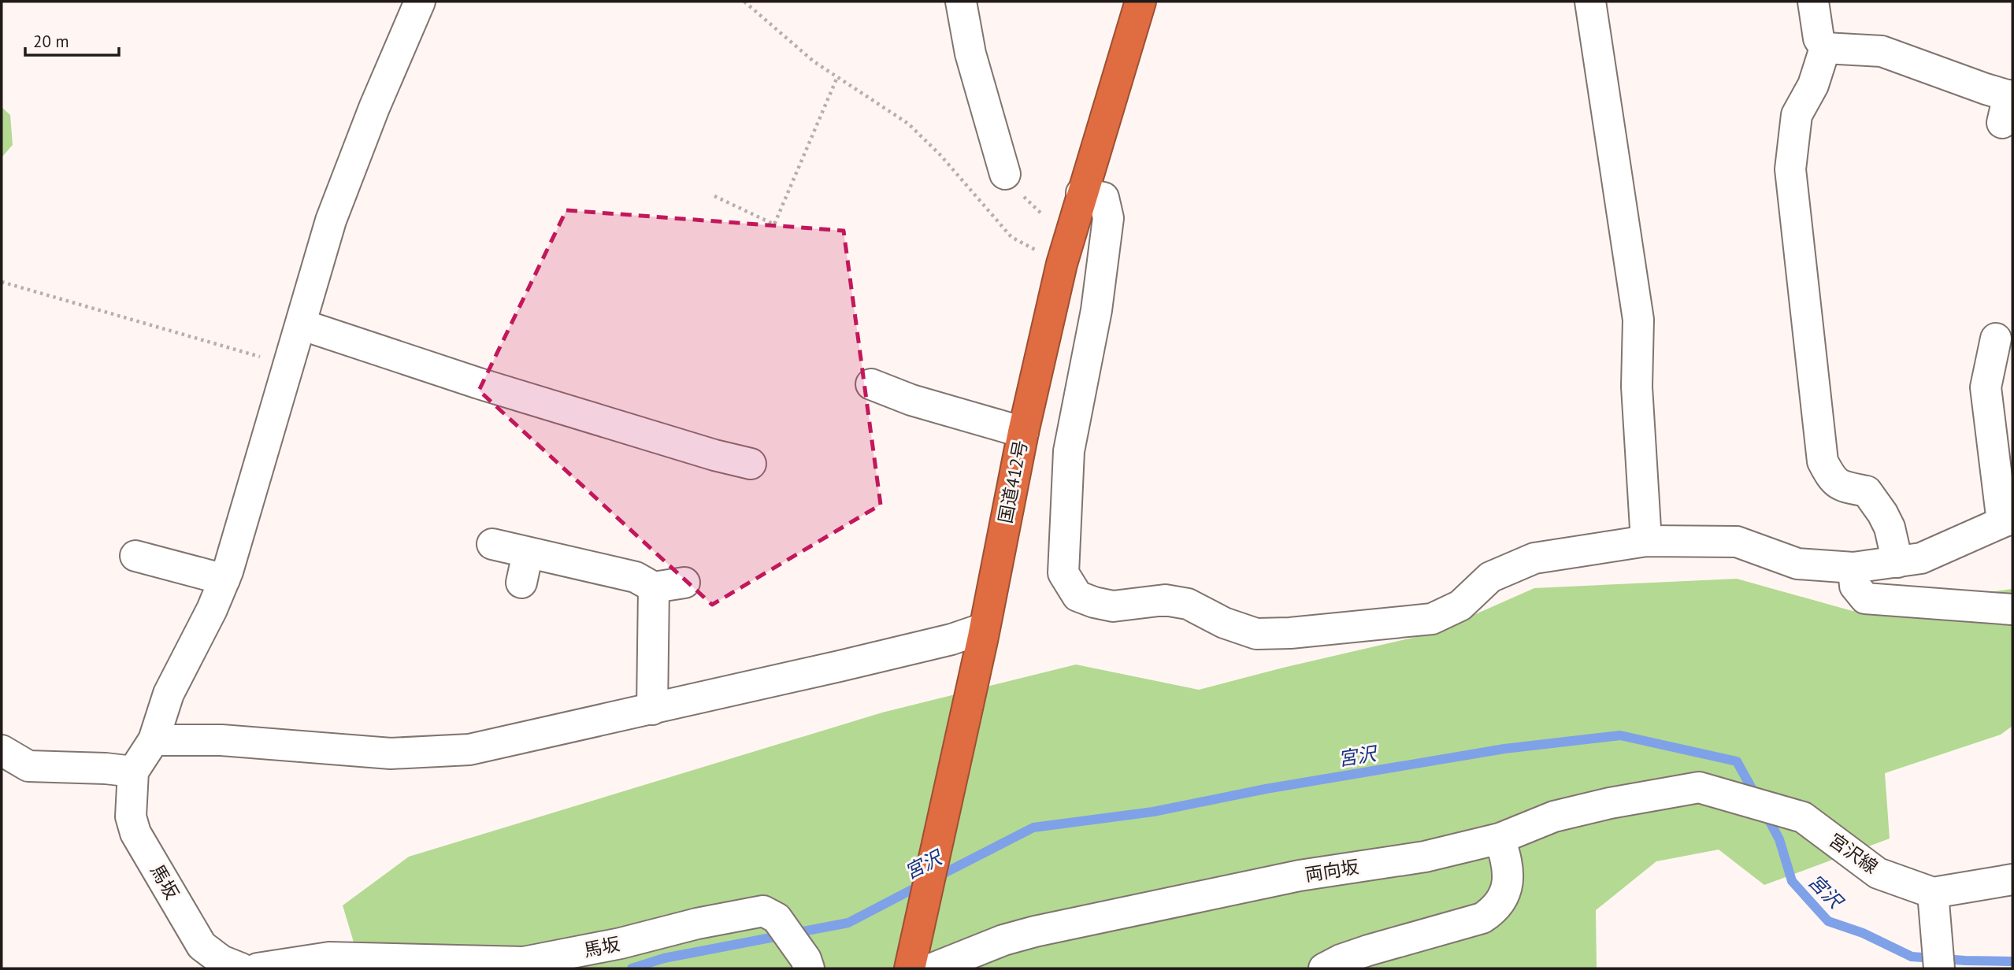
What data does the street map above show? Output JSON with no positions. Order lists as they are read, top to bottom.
{
  "streets": {
    "highway": ["国道412号"],
    "street": ["宮沢線", "両向坂", "馬坂"]
  },
  "crossings": [
    ["宮沢線", "両向坂"]
  ],
  "water": ["宮沢"],
  "scale_bar": "20 m"
}
